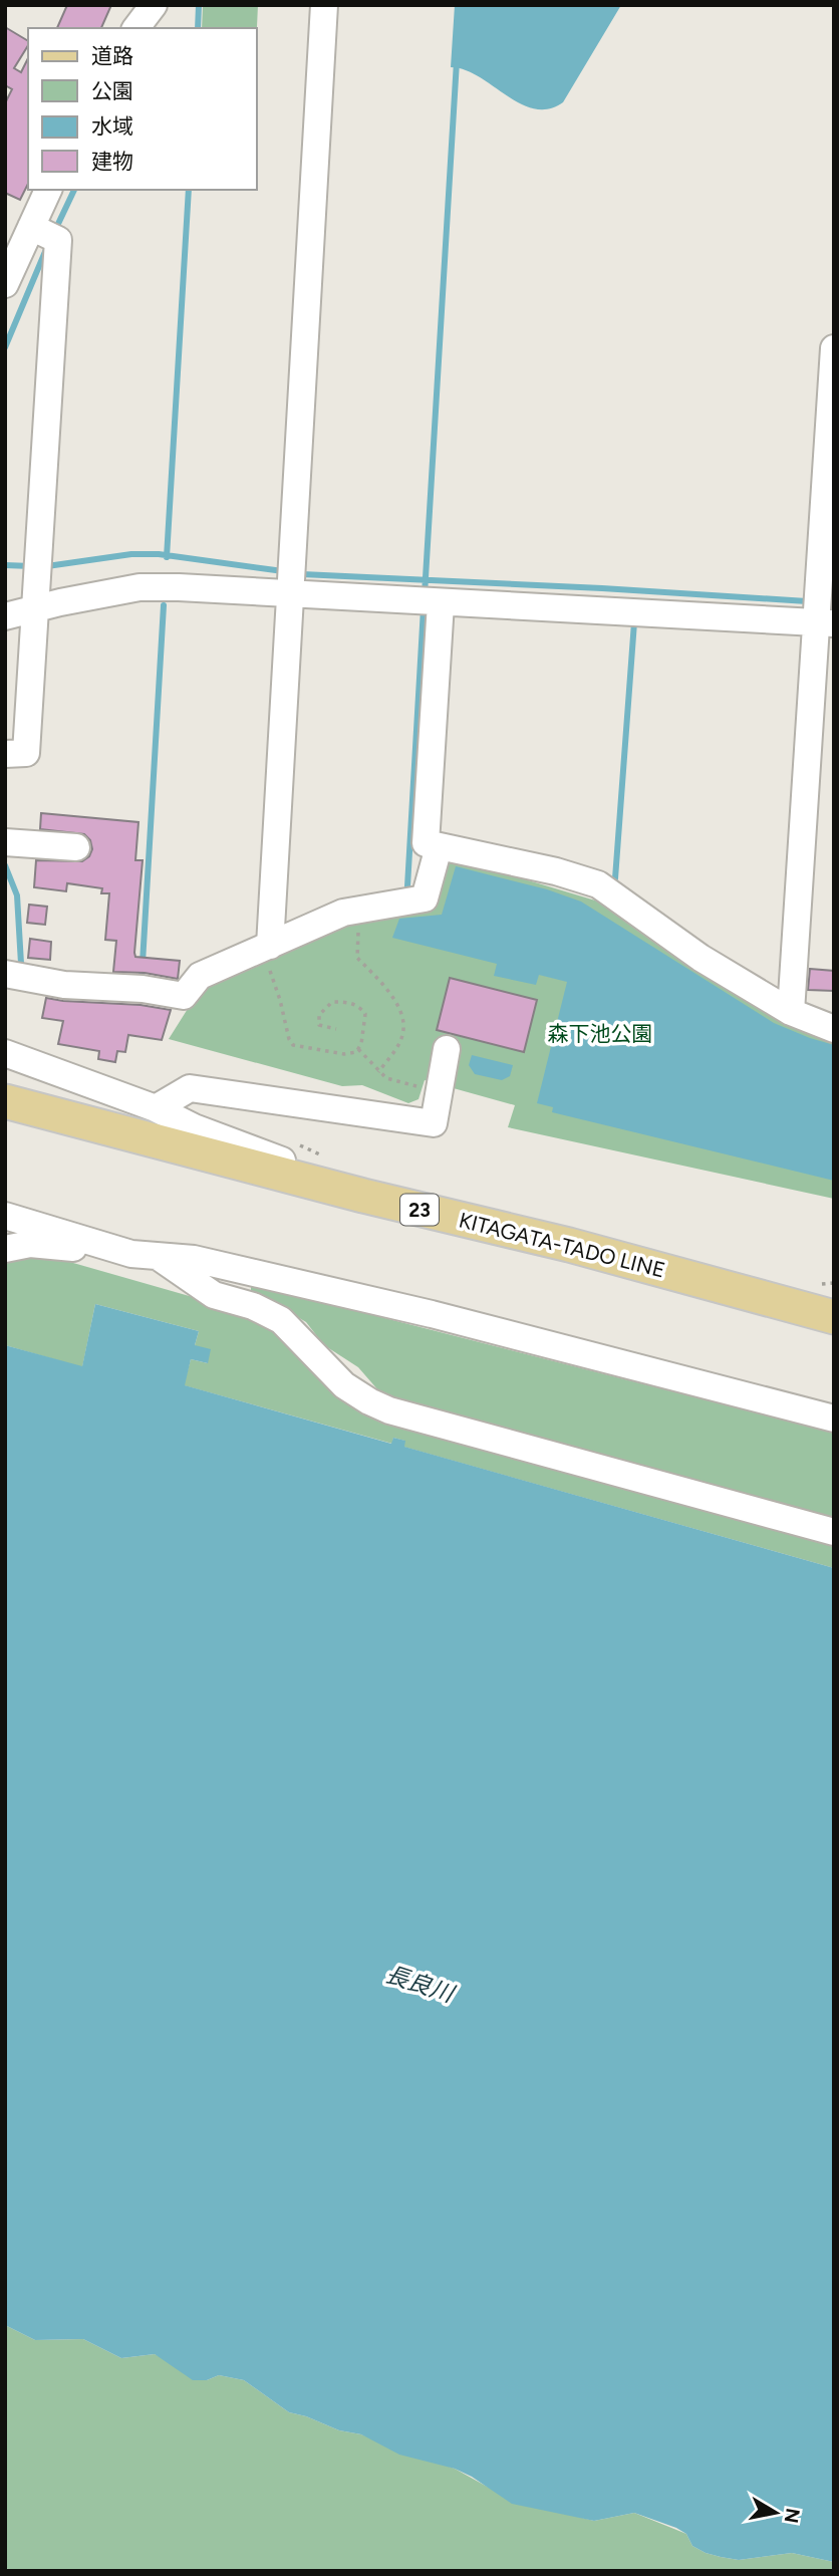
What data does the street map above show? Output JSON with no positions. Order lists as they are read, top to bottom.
{
  "streets": {
    "main road": ["23", "KITAGATA-TADO LINE"]
  },
  "water": ["長良川"],
  "parks": ["森下池公園"],
  "legend": [
    "道路",
    "公園",
    "水域",
    "建物"
  ],
  "north": "right"
}
